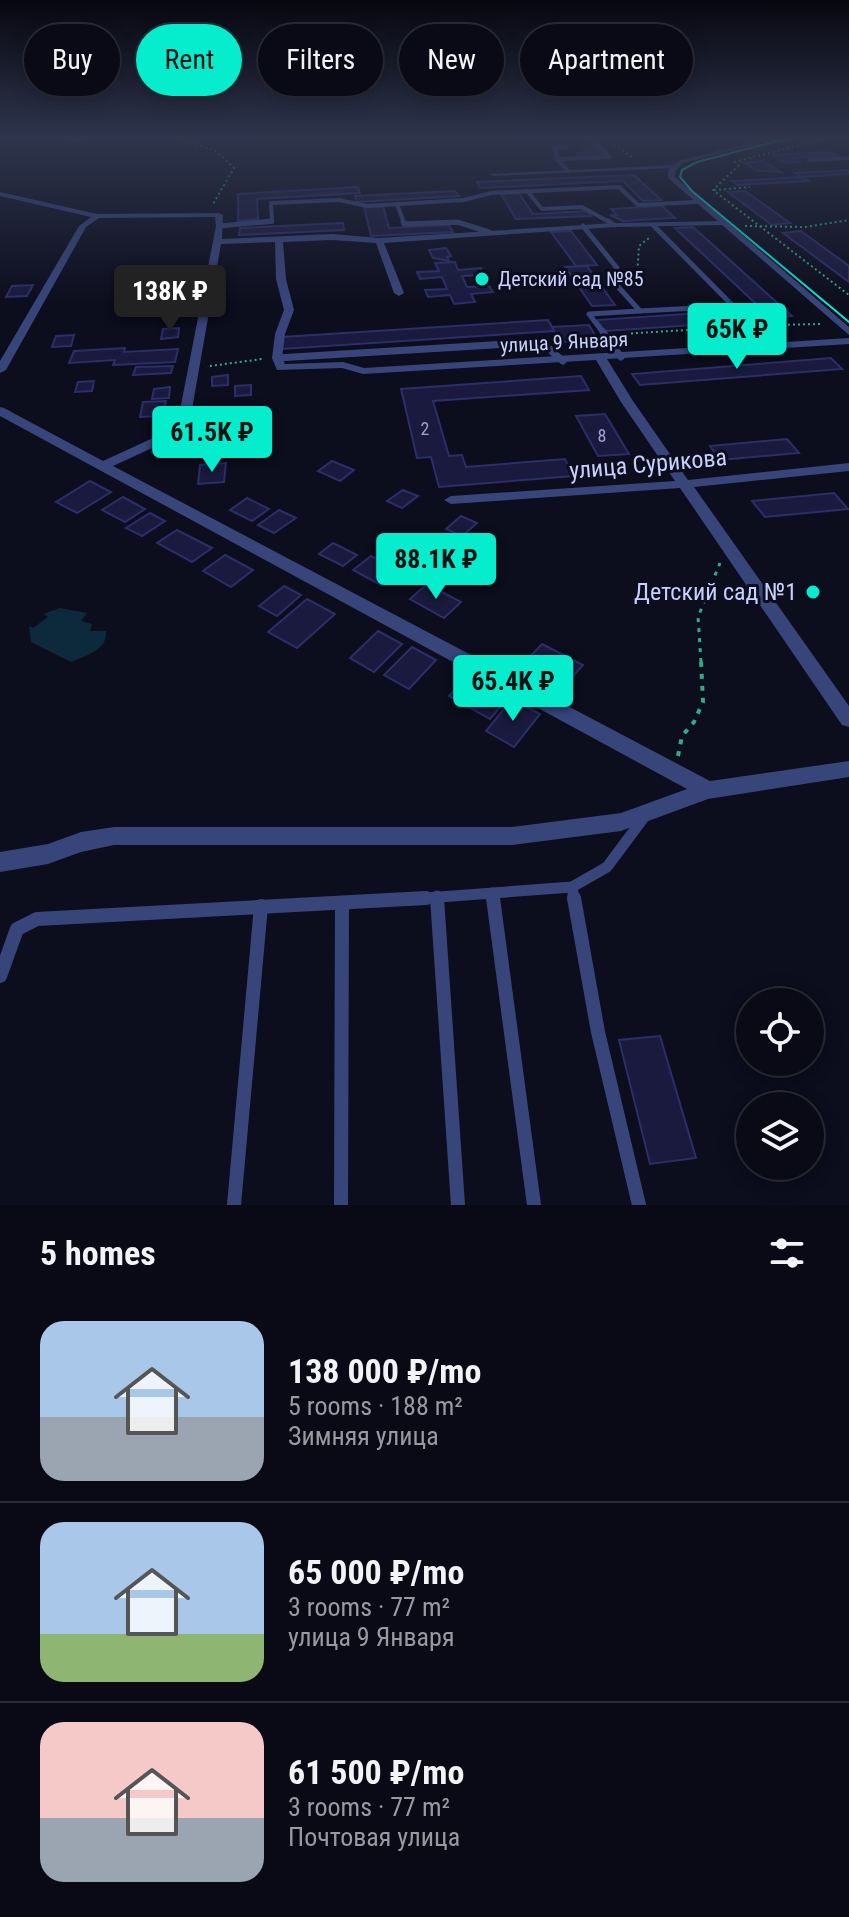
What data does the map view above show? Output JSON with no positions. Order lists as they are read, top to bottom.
{
  "streets": {
    "street": ["улица 9 Января", "улица Сурикова"]
  },
  "places": ["Детский сад №85", "Детский сад №1"],
  "house_numbers": ["2", "8"],
  "page": {
    "chip": [
      "Buy",
      "Rent",
      "Filters",
      "New",
      "Apartment"
    ],
    "price": [
      "138K ₽",
      "65K ₽",
      "61.5K ₽",
      "88.1K ₽",
      "65.4K ₽"
    ],
    "heading": "5 homes",
    "list": [
      {
        "name": "138 000 ₽/mo",
        "note": "5 rooms · 188 m² · Зимняя улица"
      },
      {
        "name": "65 000 ₽/mo",
        "note": "3 rooms · 77 m² · улица 9 Января"
      },
      {
        "name": "61 500 ₽/mo",
        "note": "3 rooms · 77 m² · Почтовая улица"
      }
    ]
  }
}
